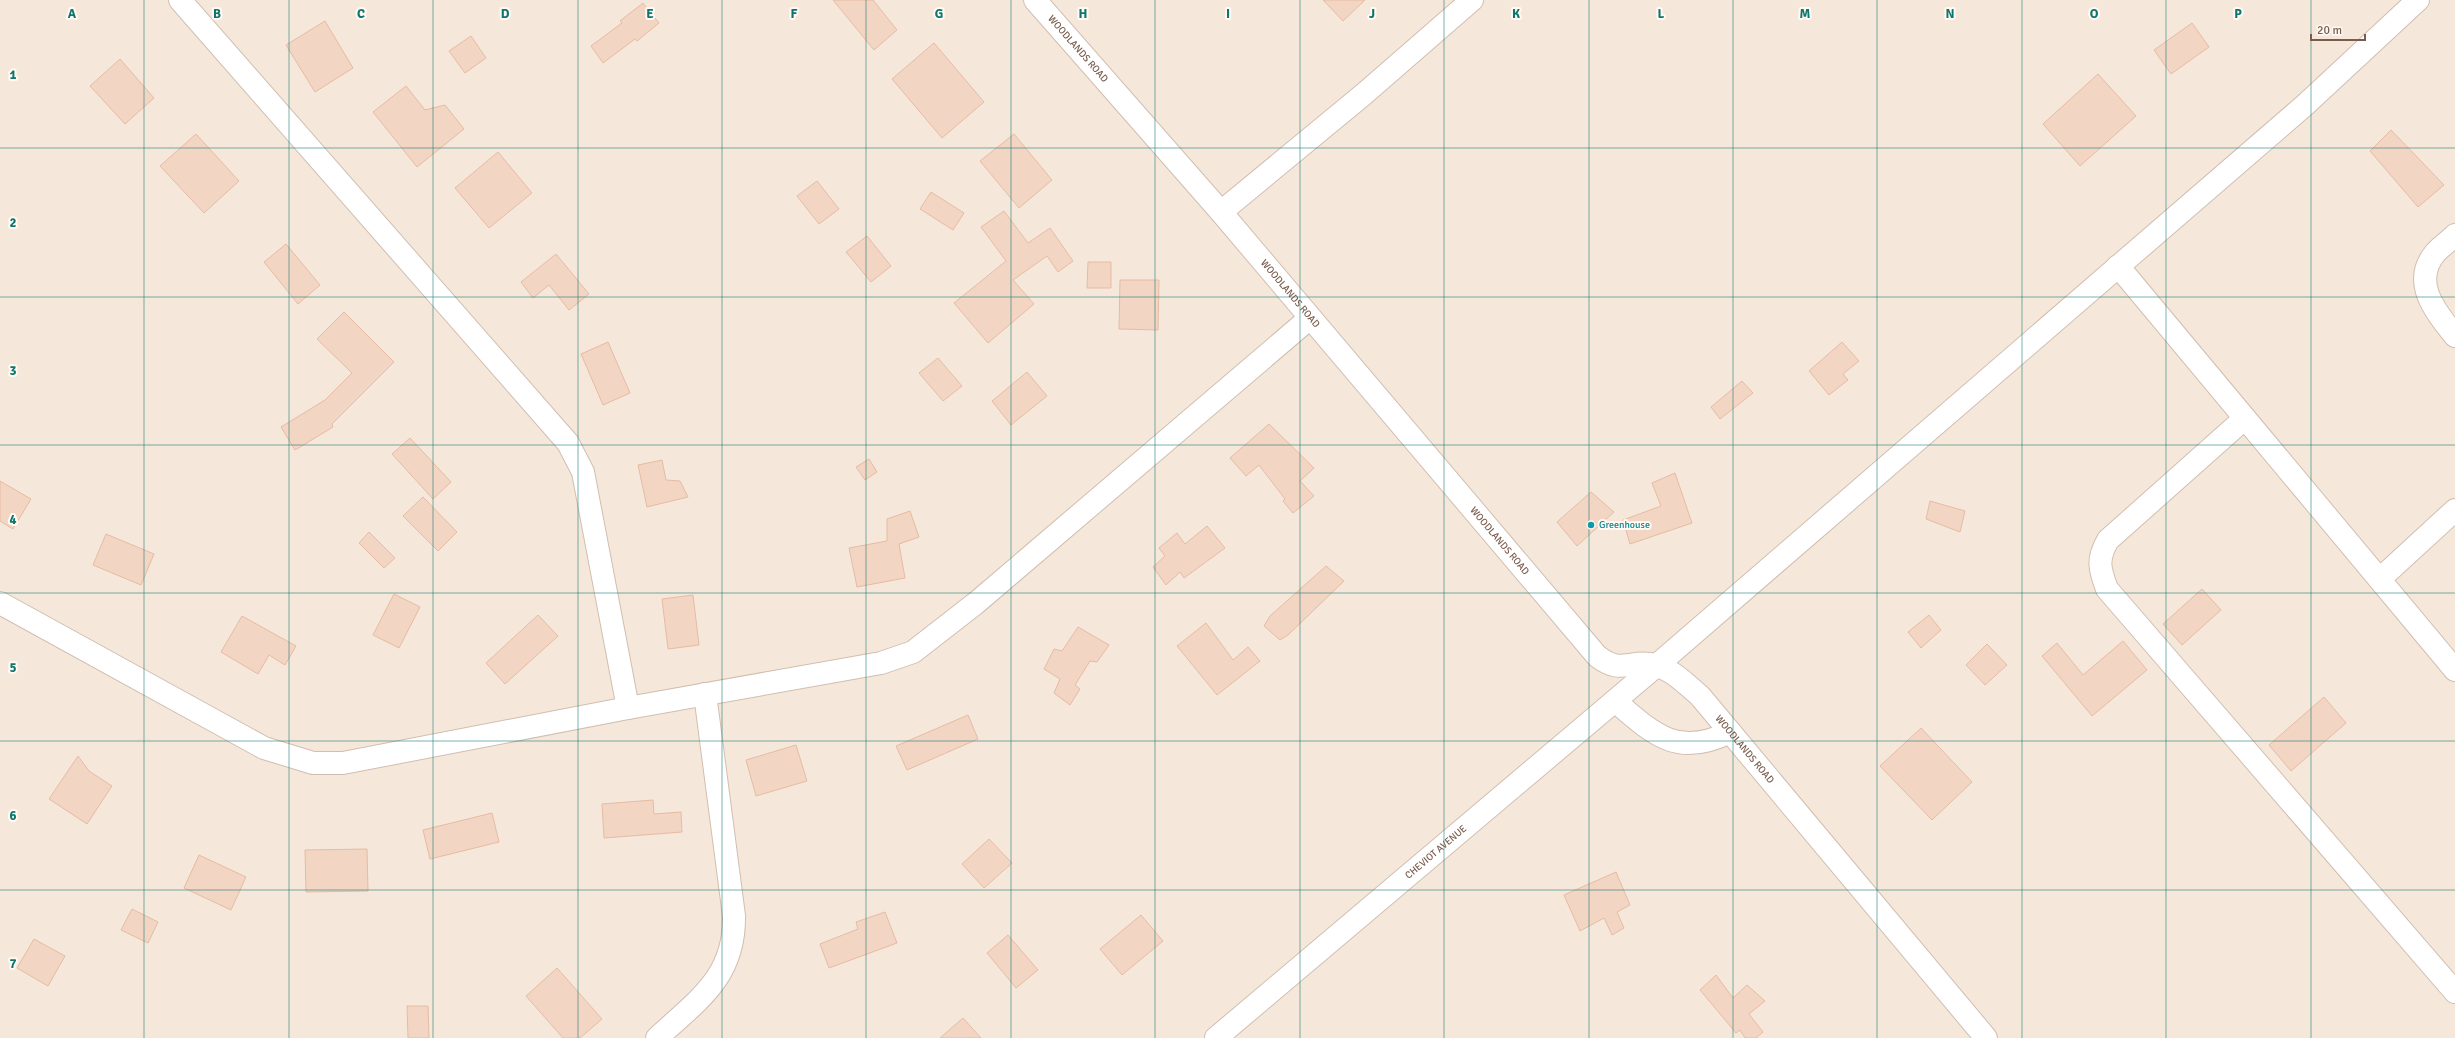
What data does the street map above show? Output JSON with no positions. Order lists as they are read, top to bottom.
{
  "streets": {
    "street": ["WOODLANDS ROAD", "CHEVIOT AVENUE"]
  },
  "crossings": [
    ["WOODLANDS ROAD", "CHEVIOT AVENUE"]
  ],
  "places": ["Greenhouse"],
  "scale_bar": "20 m",
  "grid": {
    "columns": [
      "A",
      "B",
      "C",
      "D",
      "E",
      "F",
      "G",
      "H",
      "I",
      "J",
      "K",
      "L",
      "M",
      "N",
      "O",
      "P"
    ],
    "rows": [
      "1",
      "2",
      "3",
      "4",
      "5",
      "6",
      "7"
    ]
  }
}
